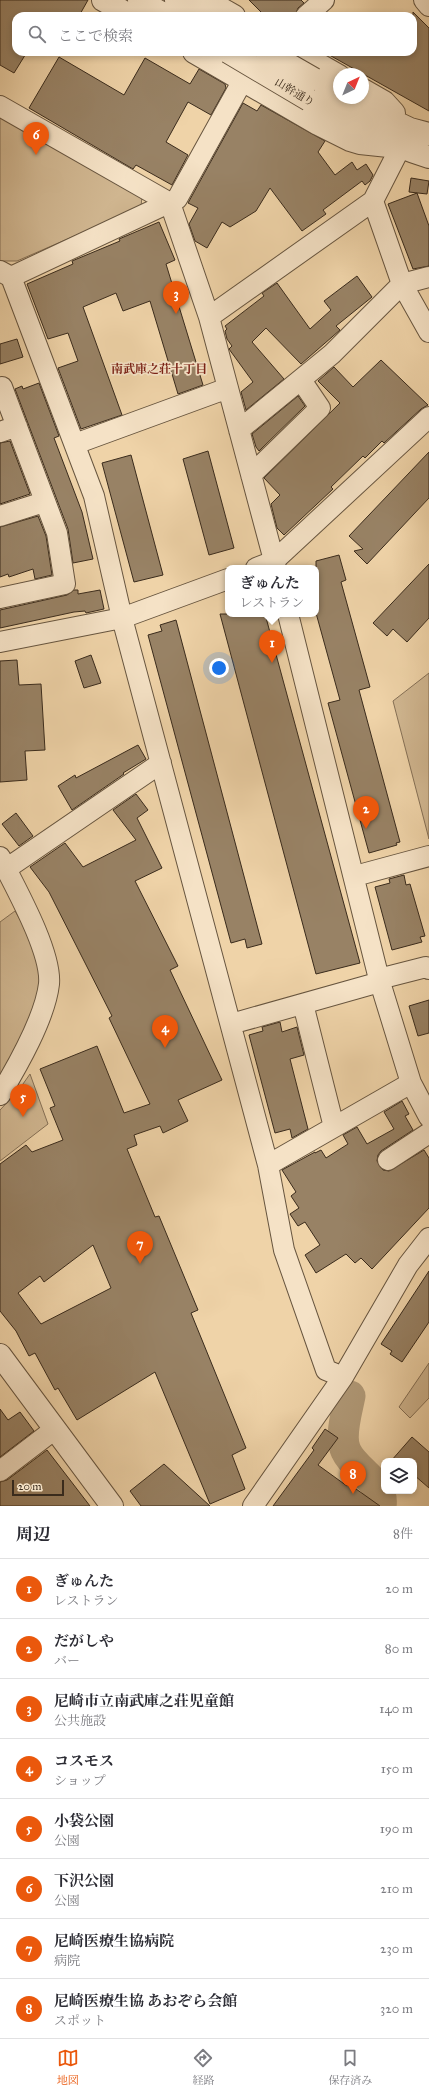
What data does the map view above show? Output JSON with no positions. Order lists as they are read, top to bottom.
{
  "streets": {
    "street": ["山幹通り"]
  },
  "districts": ["南武庫之荘十丁目"],
  "scale_bar": "20 m",
  "north": "top right",
  "page": {
    "search": "ここで検索",
    "pins": [
      "6",
      "3",
      "1",
      "2",
      "4",
      "5",
      "7",
      "8"
    ],
    "popup": ["ぎゅんた", "レストラン"],
    "scale": "20 m",
    "heading": ["周辺", "8件"],
    "list": [
      {
        "mark": "1",
        "name": "ぎゅんた",
        "note": "レストラン",
        "value": "20 m"
      },
      {
        "mark": "2",
        "name": "だがしや",
        "note": "バー",
        "value": "80 m"
      },
      {
        "mark": "3",
        "name": "尼崎市立南武庫之荘児童館",
        "note": "公共施設",
        "value": "140 m"
      },
      {
        "mark": "4",
        "name": "コスモス",
        "note": "ショップ",
        "value": "150 m"
      },
      {
        "mark": "5",
        "name": "小袋公園",
        "note": "公園",
        "value": "190 m"
      },
      {
        "mark": "6",
        "name": "下沢公園",
        "note": "公園",
        "value": "210 m"
      },
      {
        "mark": "7",
        "name": "尼崎医療生協病院",
        "note": "病院",
        "value": "230 m"
      },
      {
        "mark": "8",
        "name": "尼崎医療生協 あおぞら会館",
        "note": "スポット",
        "value": "320 m"
      }
    ],
    "nav": ["地図", "経路", "保存済み"]
  }
}
